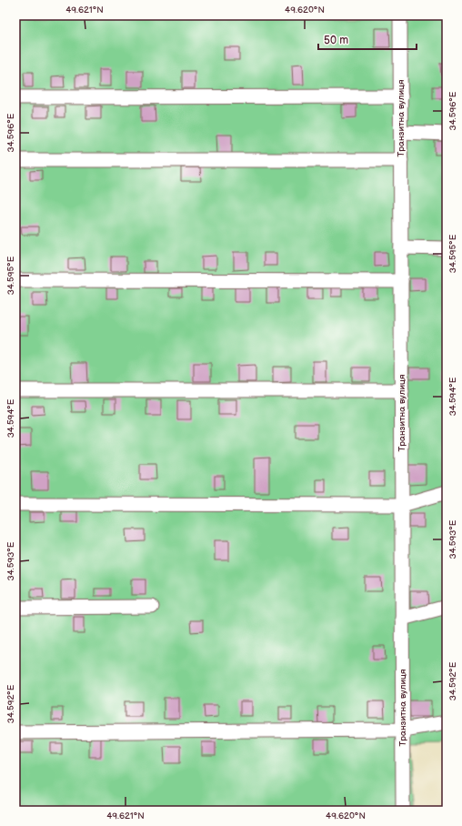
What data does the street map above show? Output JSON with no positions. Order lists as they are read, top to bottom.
{
  "streets": {
    "street": ["Транзитна вулиця"]
  },
  "scale_bar": "50 m",
  "coordinates": [
    "49.621°N",
    "49.620°N",
    "34.596°E",
    "34.595°E",
    "34.594°E",
    "34.593°E",
    "34.592°E"
  ]
}
